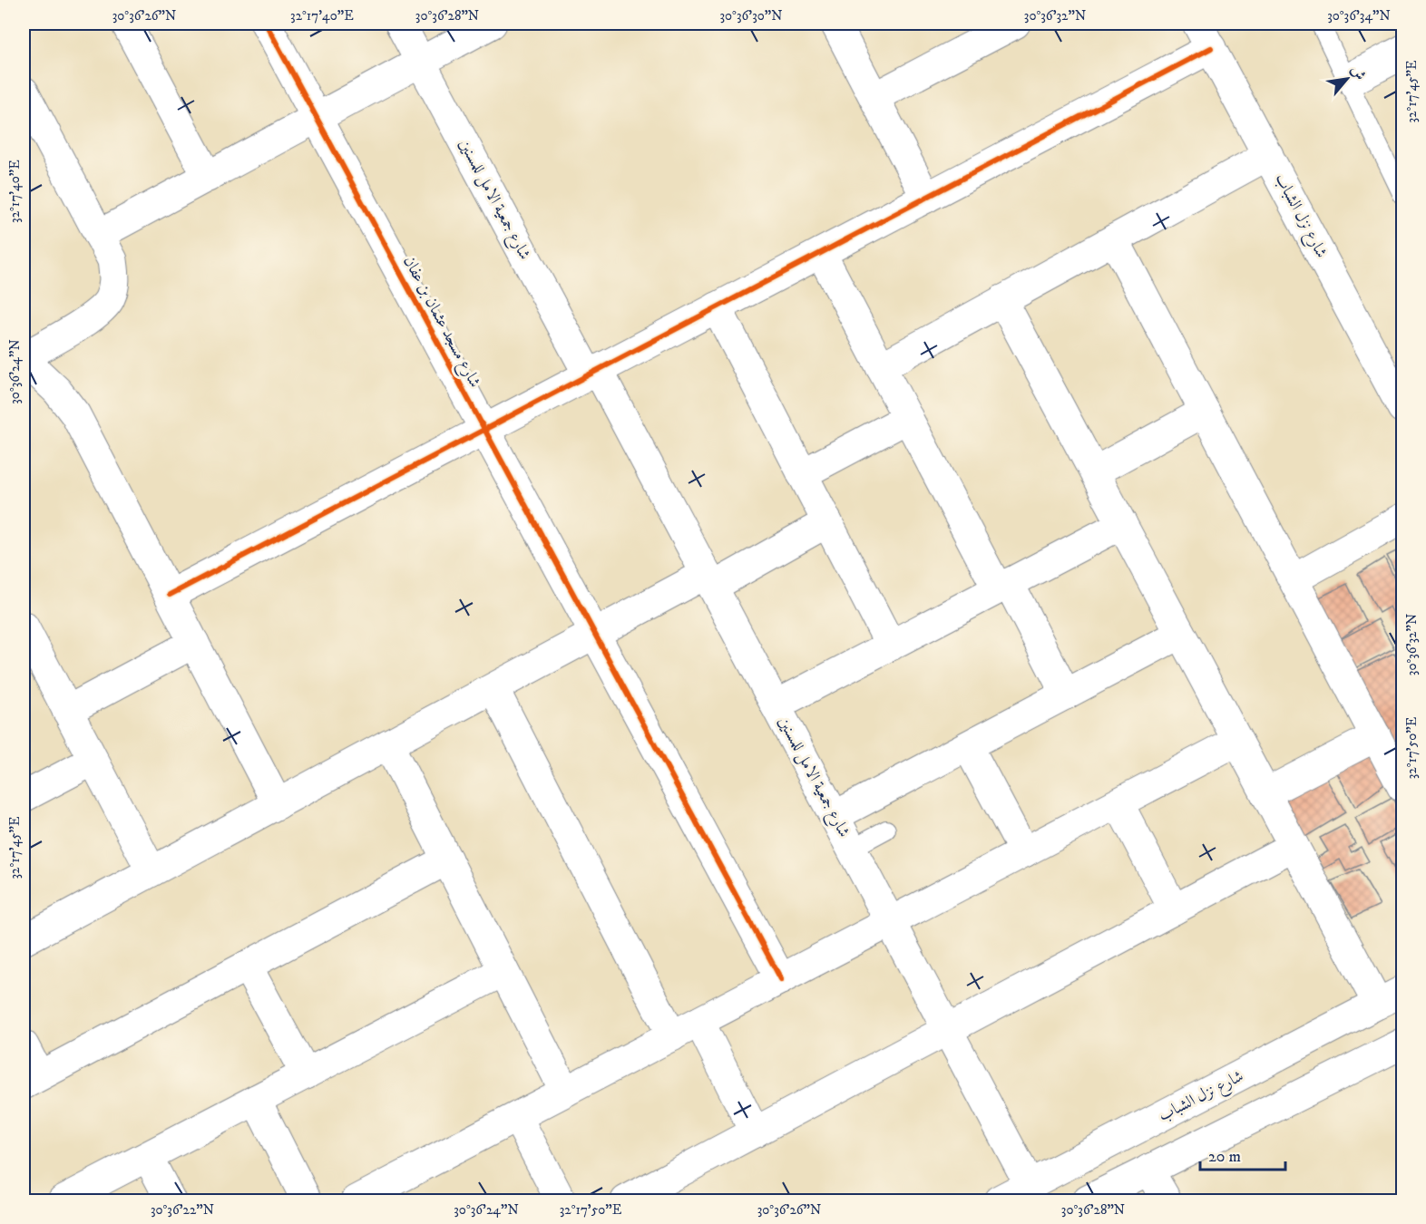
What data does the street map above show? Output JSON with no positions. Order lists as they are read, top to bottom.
{
  "streets": {
    "street": ["شارع جمعية الامل للمسنين", "شارع نزل الشباب", "شارع مسجد عثمان بن عفان"]
  },
  "crossings": [
    ["شارع جمعية الامل للمسنين", "شارع نزل الشباب"]
  ],
  "scale_bar": "20 m",
  "north": "top right",
  "coordinates": [
    "30°36'26\"N",
    "32°17'40\"E",
    "30°36'28\"N",
    "30°36'30\"N",
    "30°36'32\"N",
    "30°36'34\"N",
    "32°17'45\"E",
    "30°36'24\"N",
    "32°17'50\"E",
    "30°36'22\"N"
  ]
}
